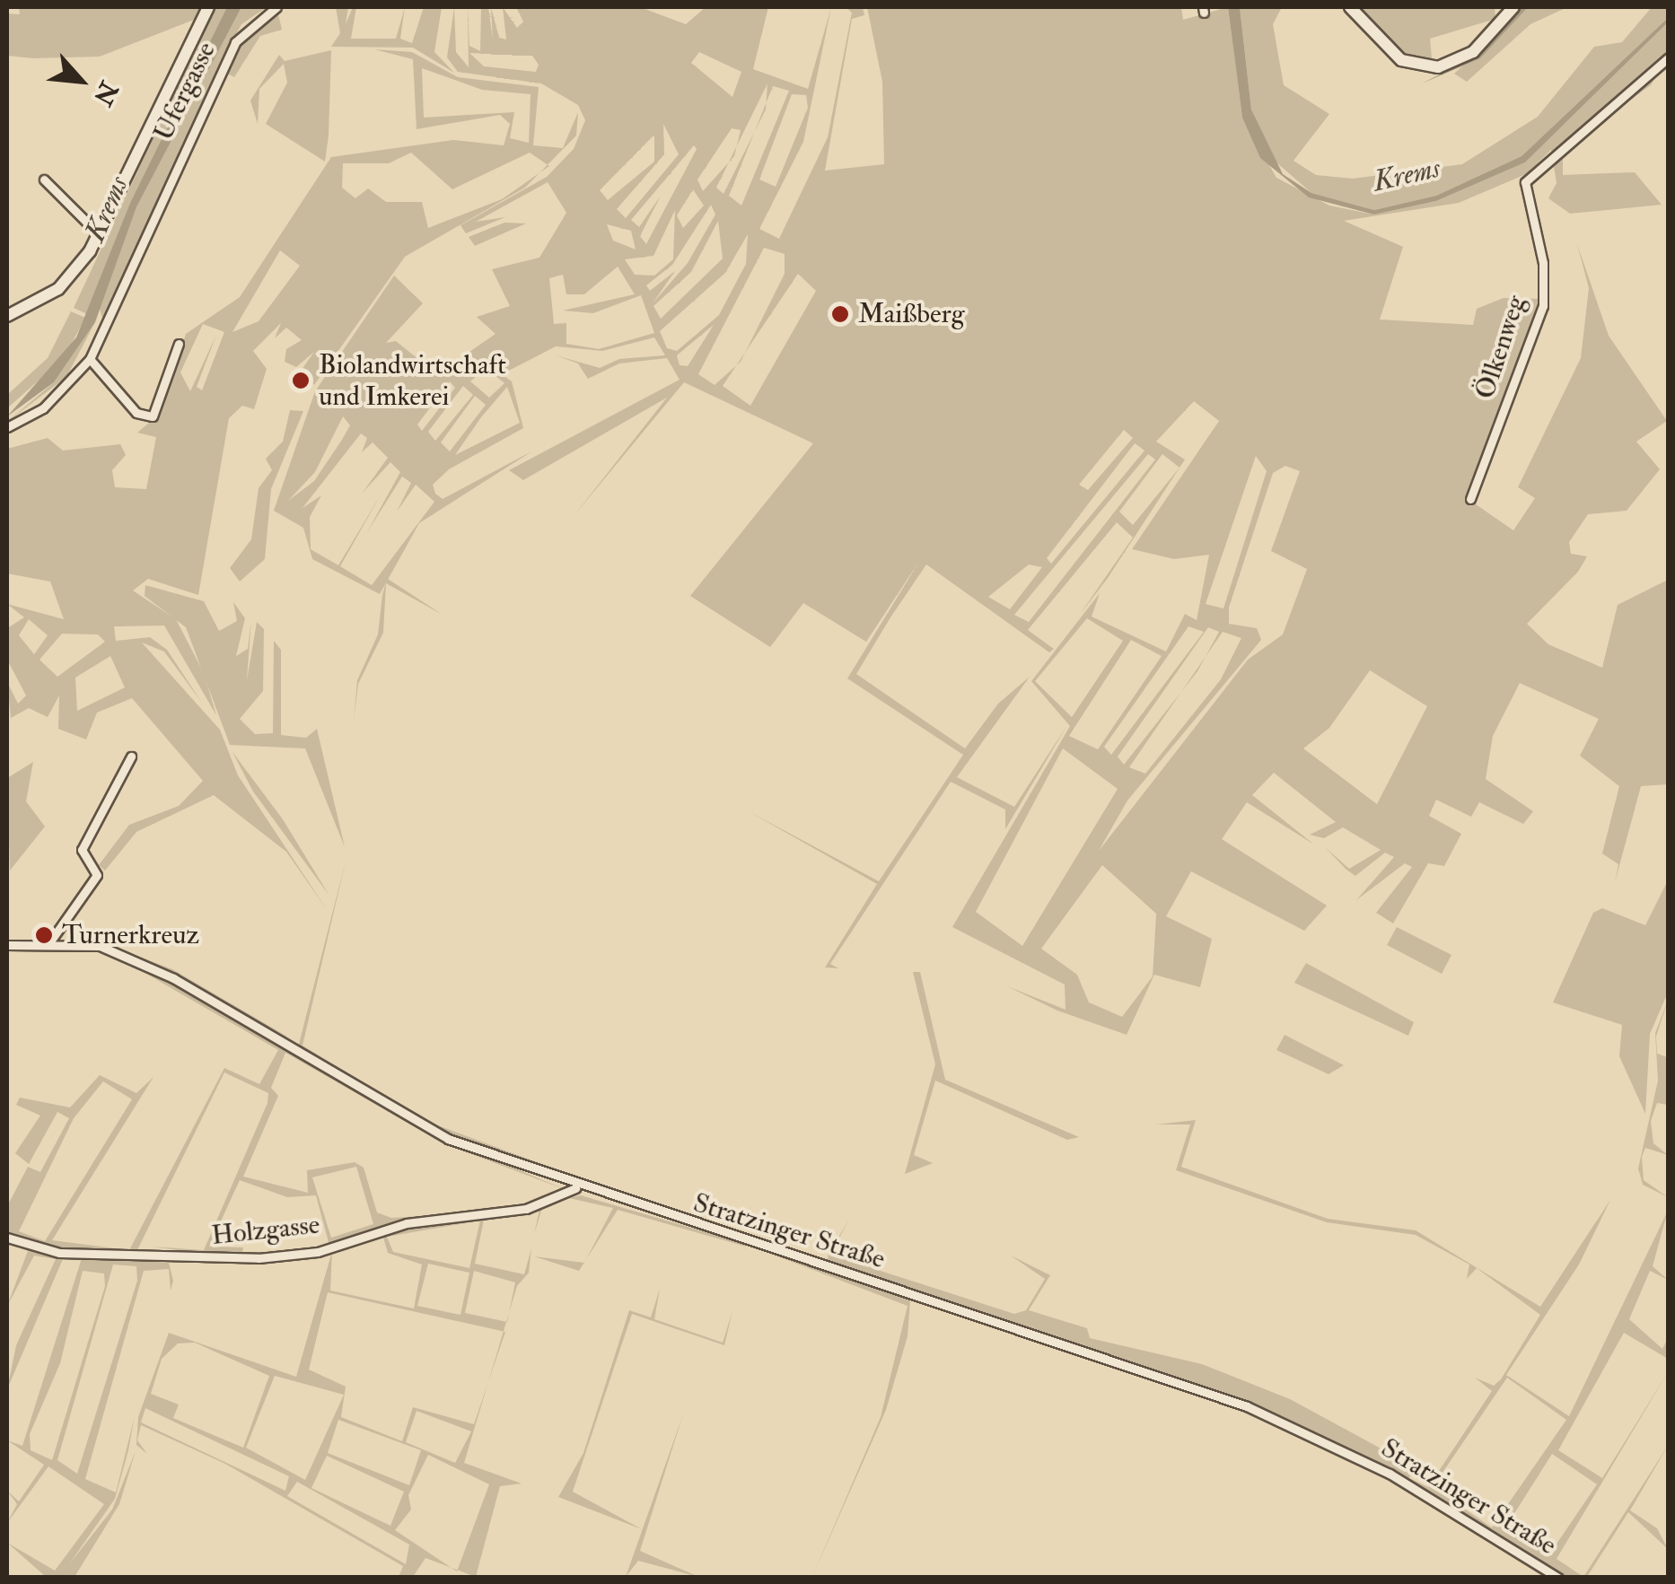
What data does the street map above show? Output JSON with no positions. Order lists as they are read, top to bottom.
{
  "streets": {
    "street": [
      "Ufergasse",
      "Ölkenweg",
      "Holzgasse",
      "Stratzinger Straße"
    ]
  },
  "crossings": [
    ["Holzgasse", "Stratzinger Straße"]
  ],
  "water": ["Krems"],
  "places": ["Maißberg", "Biolandwirtschaft und Imkerei", "Turnerkreuz"],
  "north": "bottom right"
}
